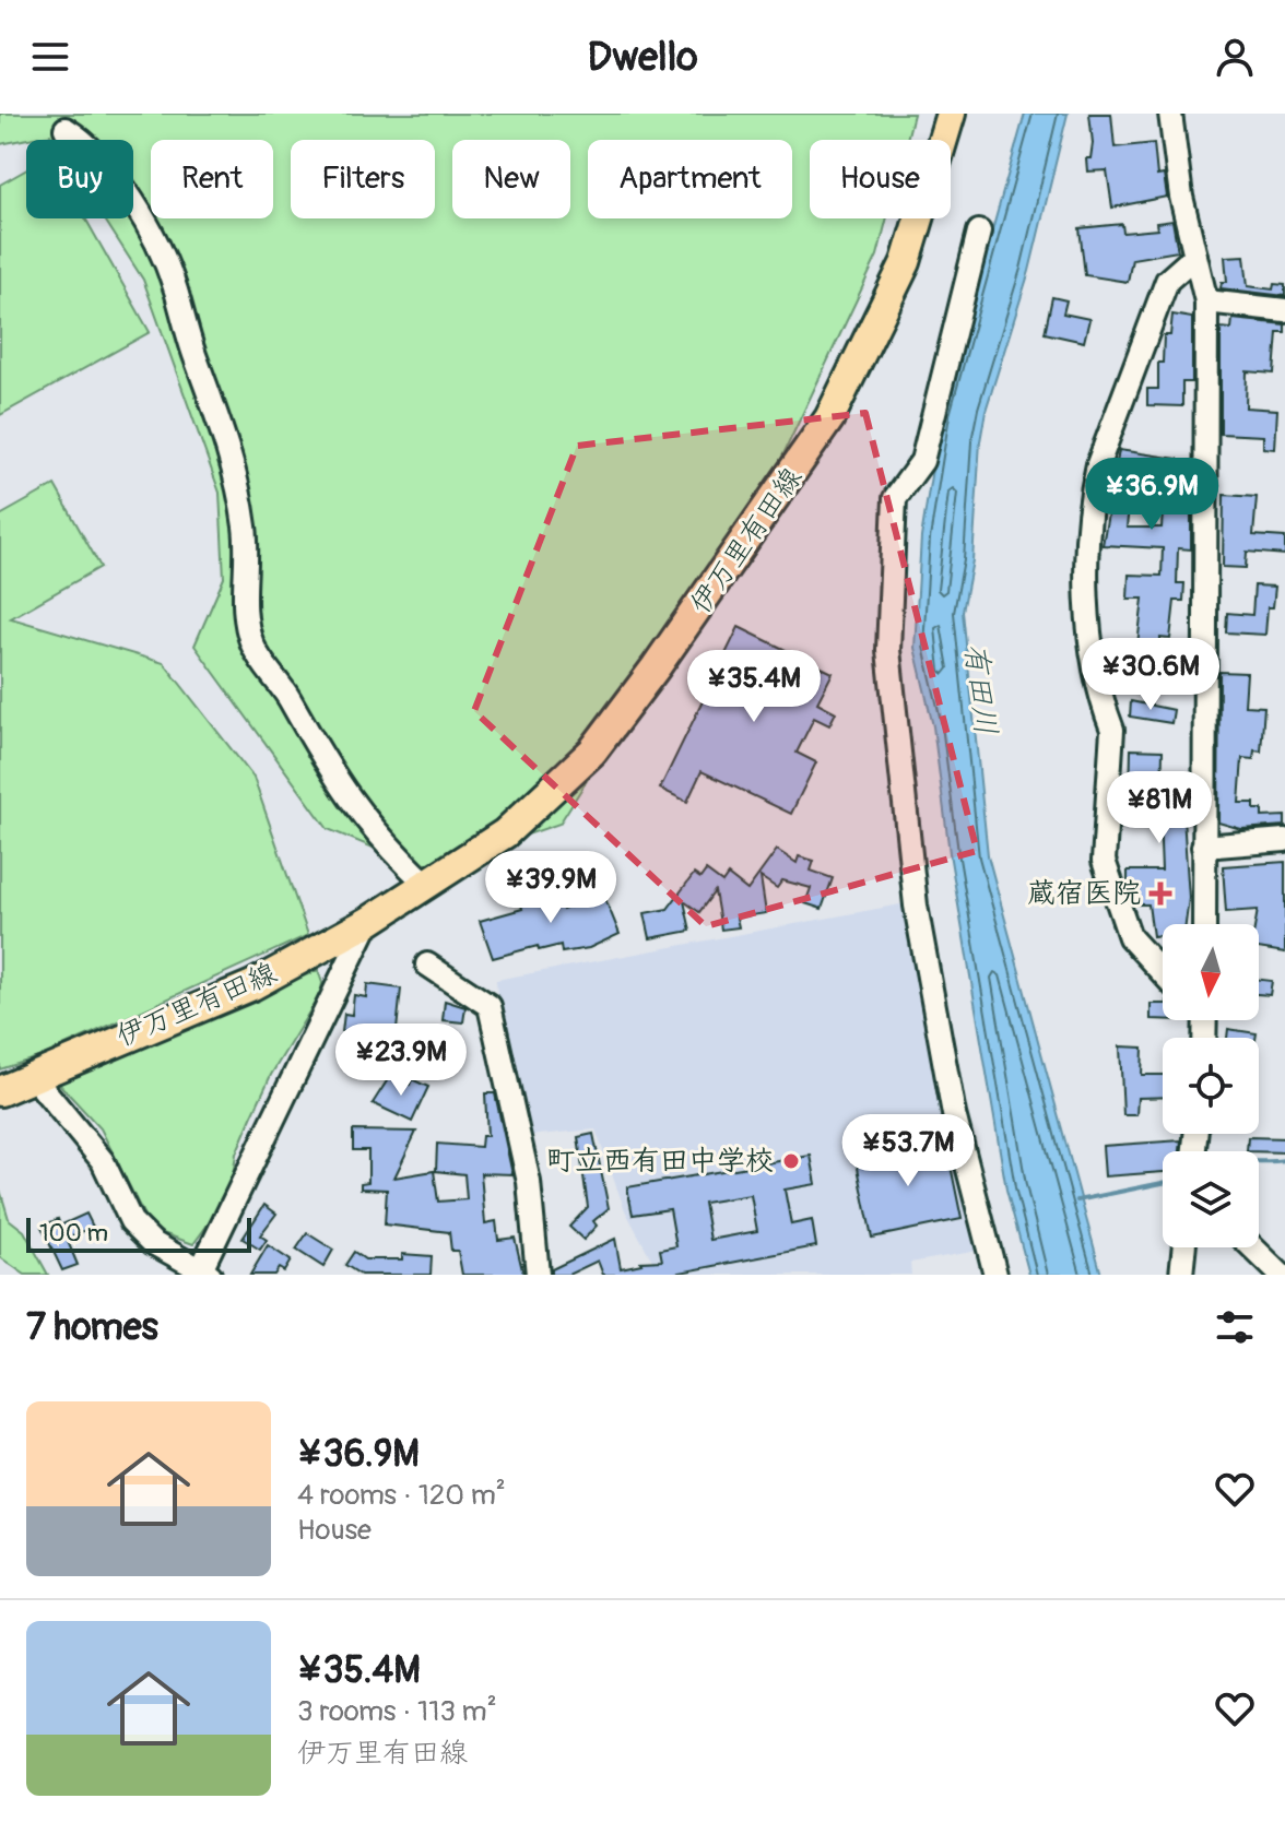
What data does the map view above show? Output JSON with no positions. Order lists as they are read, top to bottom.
{
  "streets": {
    "main road": ["伊万里有田線"]
  },
  "water": ["有田川"],
  "places": {
    "health": ["蔵宿医院"],
    "other": ["町立西有田中学校"]
  },
  "scale_bar": "100 m",
  "north": "bottom",
  "page": {
    "header": "Dwello",
    "chip": [
      "Buy",
      "Rent",
      "Filters",
      "New",
      "Apartment",
      "House"
    ],
    "price": [
      "¥36.9M",
      "¥30.6M",
      "¥35.4M",
      "¥81M",
      "¥39.9M",
      "¥23.9M",
      "¥53.7M"
    ],
    "scale": "100 m",
    "heading": "7 homes",
    "list": [
      {
        "name": "¥36.9M",
        "note": "4 rooms · 120 m² · House"
      },
      {
        "name": "¥35.4M",
        "note": "3 rooms · 113 m² · 伊万里有田線"
      }
    ]
  }
}
